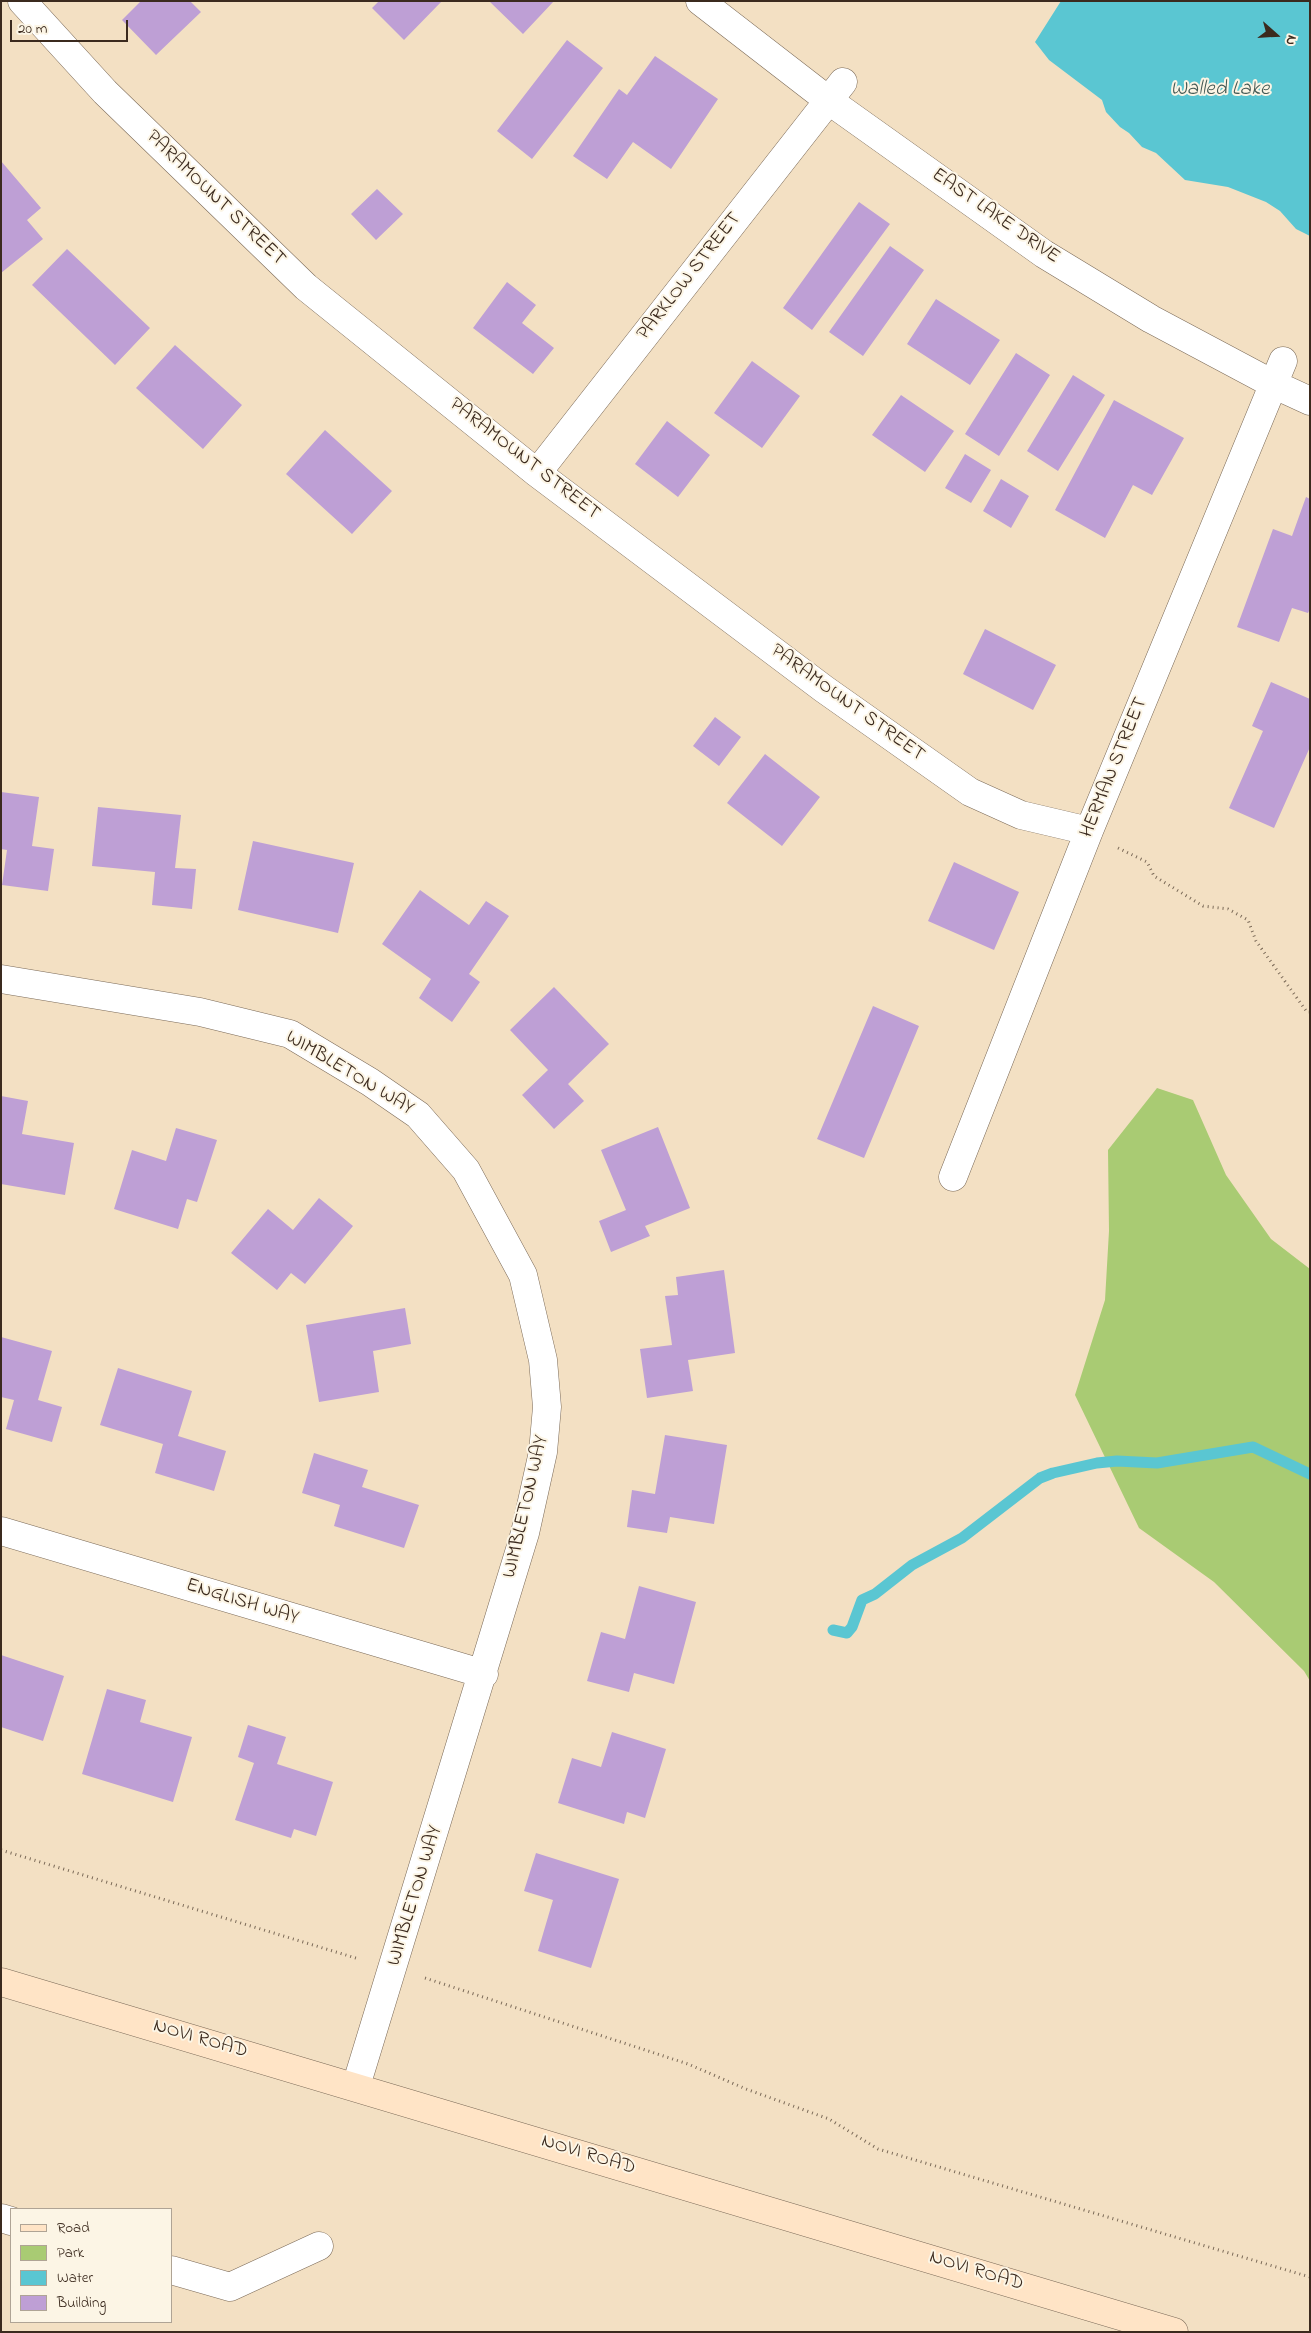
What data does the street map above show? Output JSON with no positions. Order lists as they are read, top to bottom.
{
  "streets": {
    "main road": ["NOVI ROAD"],
    "street": [
      "PARAMOUNT STREET",
      "EAST LAKE DRIVE",
      "PARKLOW STREET",
      "HERMAN STREET",
      "WIMBLETON WAY",
      "ENGLISH WAY"
    ]
  },
  "crossings": [
    ["PARAMOUNT STREET", "PARKLOW STREET"],
    ["PARAMOUNT STREET", "HERMAN STREET"],
    ["EAST LAKE DRIVE", "PARKLOW STREET"],
    ["EAST LAKE DRIVE", "HERMAN STREET"],
    ["WIMBLETON WAY", "ENGLISH WAY"],
    ["WIMBLETON WAY", "NOVI ROAD"]
  ],
  "water": ["Walled Lake"],
  "legend": [
    "Road",
    "Park",
    "Water",
    "Building"
  ],
  "scale_bar": "20 m",
  "north": "right"
}
